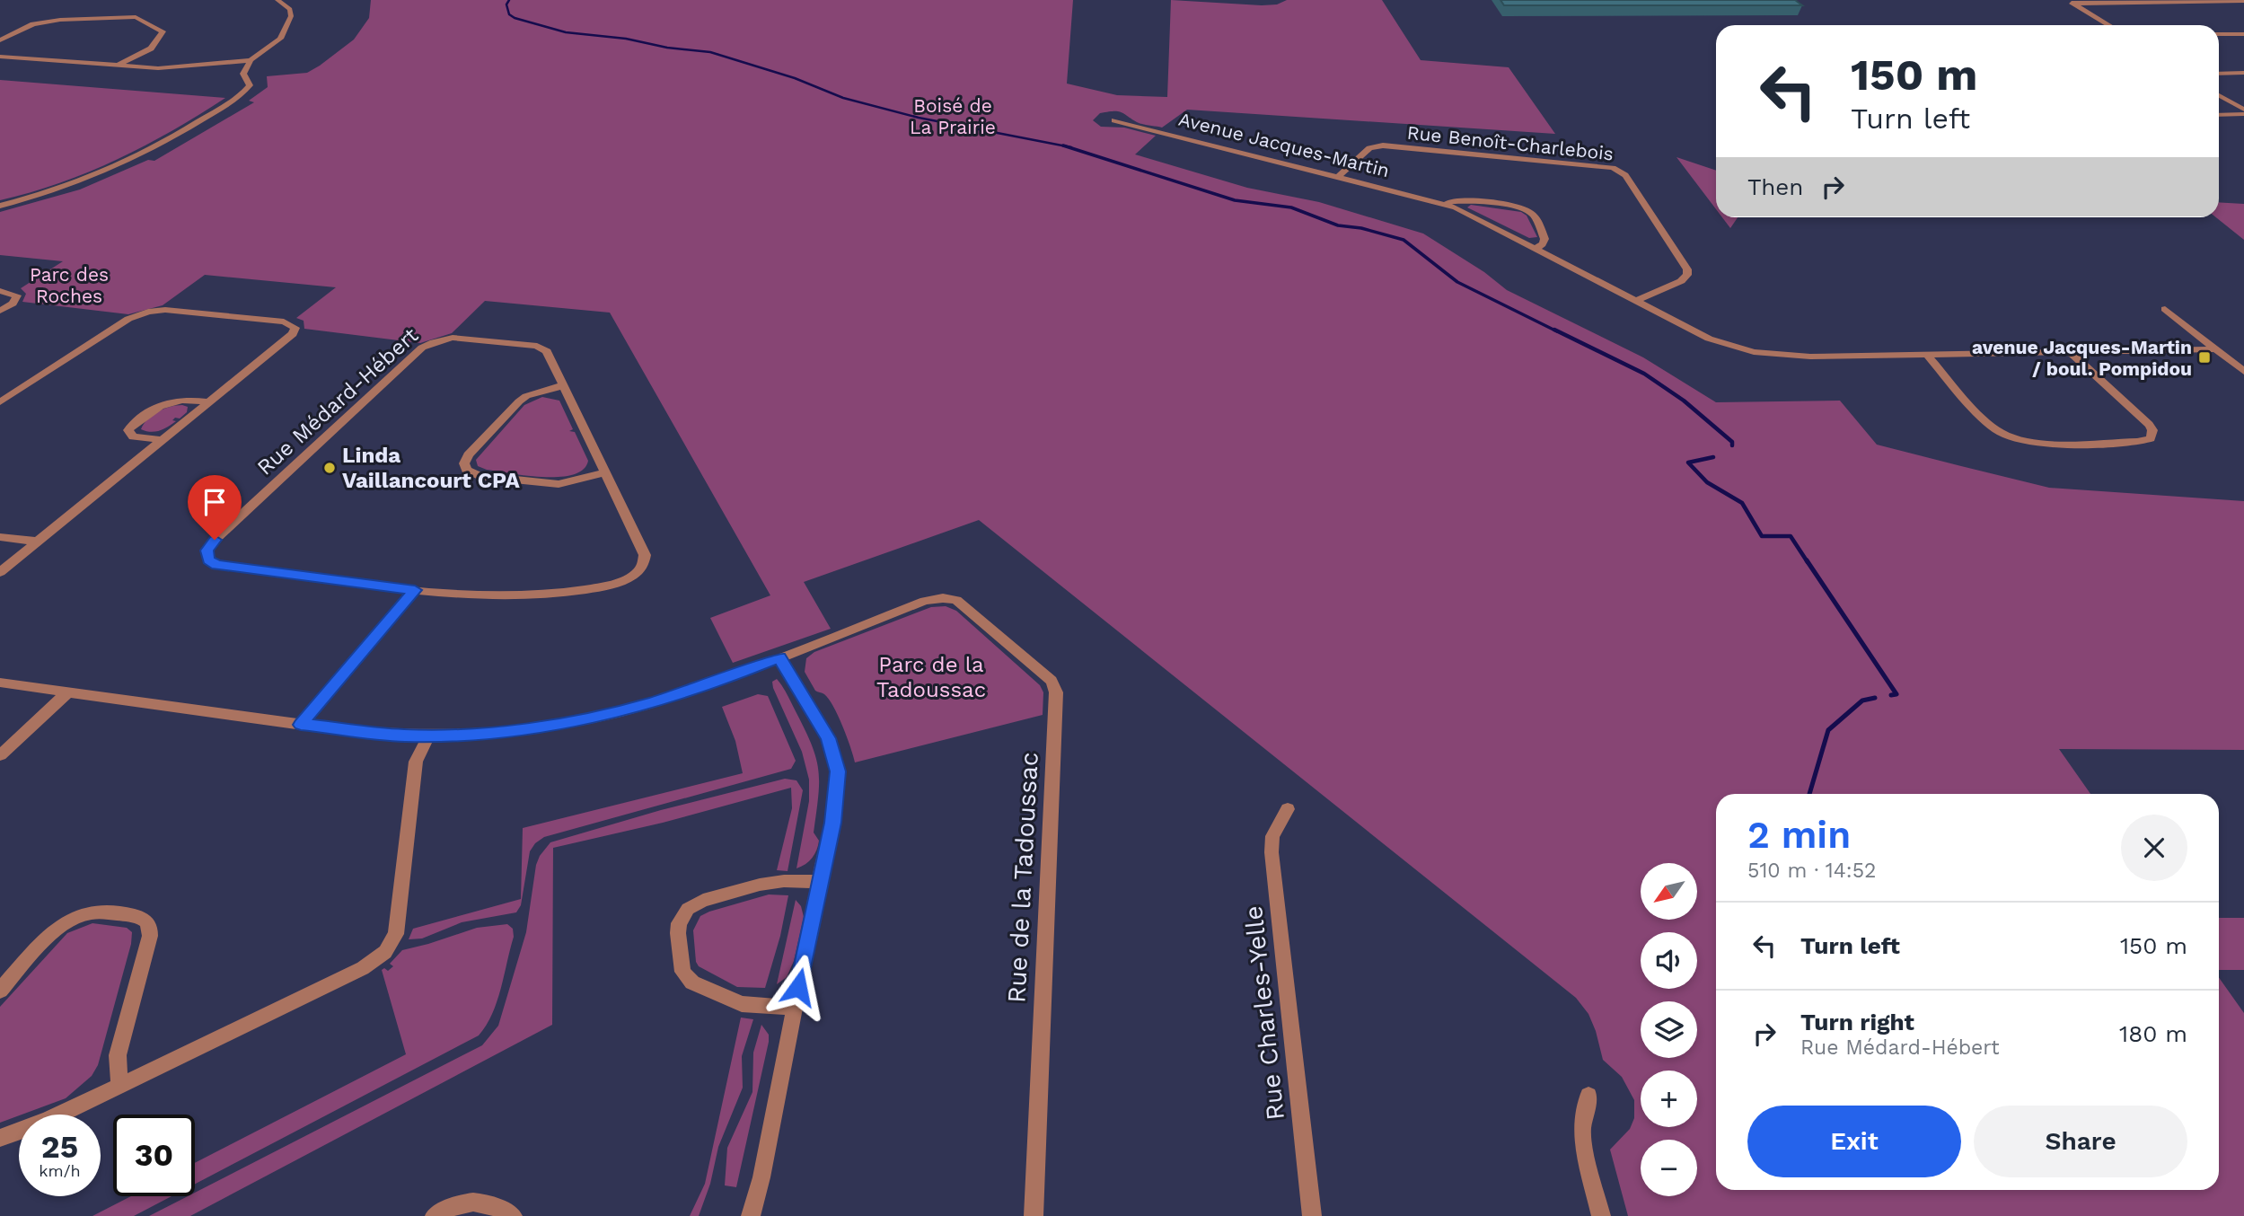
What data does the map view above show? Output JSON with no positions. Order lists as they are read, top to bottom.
{
  "streets": {
    "street": [
      "Rue Benoît-Charlebois",
      "Avenue Jacques-Martin",
      "Rue Médard-Hébert",
      "Rue de la Tadoussac",
      "Rue Charles-Yelle"
    ]
  },
  "crossings": [
    ["Rue Benoît-Charlebois", "Avenue Jacques-Martin"]
  ],
  "parks": ["Boisé de La Prairie", "Parc des Roches", "Parc de la Tadoussac"],
  "places": {
    "transit": ["avenue Jacques-Martin / boul. Pompidou"],
    "other": ["Linda Vaillancourt CPA"]
  },
  "north": "bottom left",
  "page": {
    "turn": ["150 m", "Turn left"],
    "then": "Then",
    "heading": ["2 min", "510 m · 14:52"],
    "map_buttons": ["+", "−"],
    "list": [
      {
        "name": "Turn left",
        "value": "150 m"
      },
      {
        "name": "Turn right",
        "note": "Rue Médard-Hébert",
        "value": "180 m"
      }
    ],
    "buttons": ["Exit", "Share"],
    "speed": "25 km/h",
    "limit": "30"
  }
}
